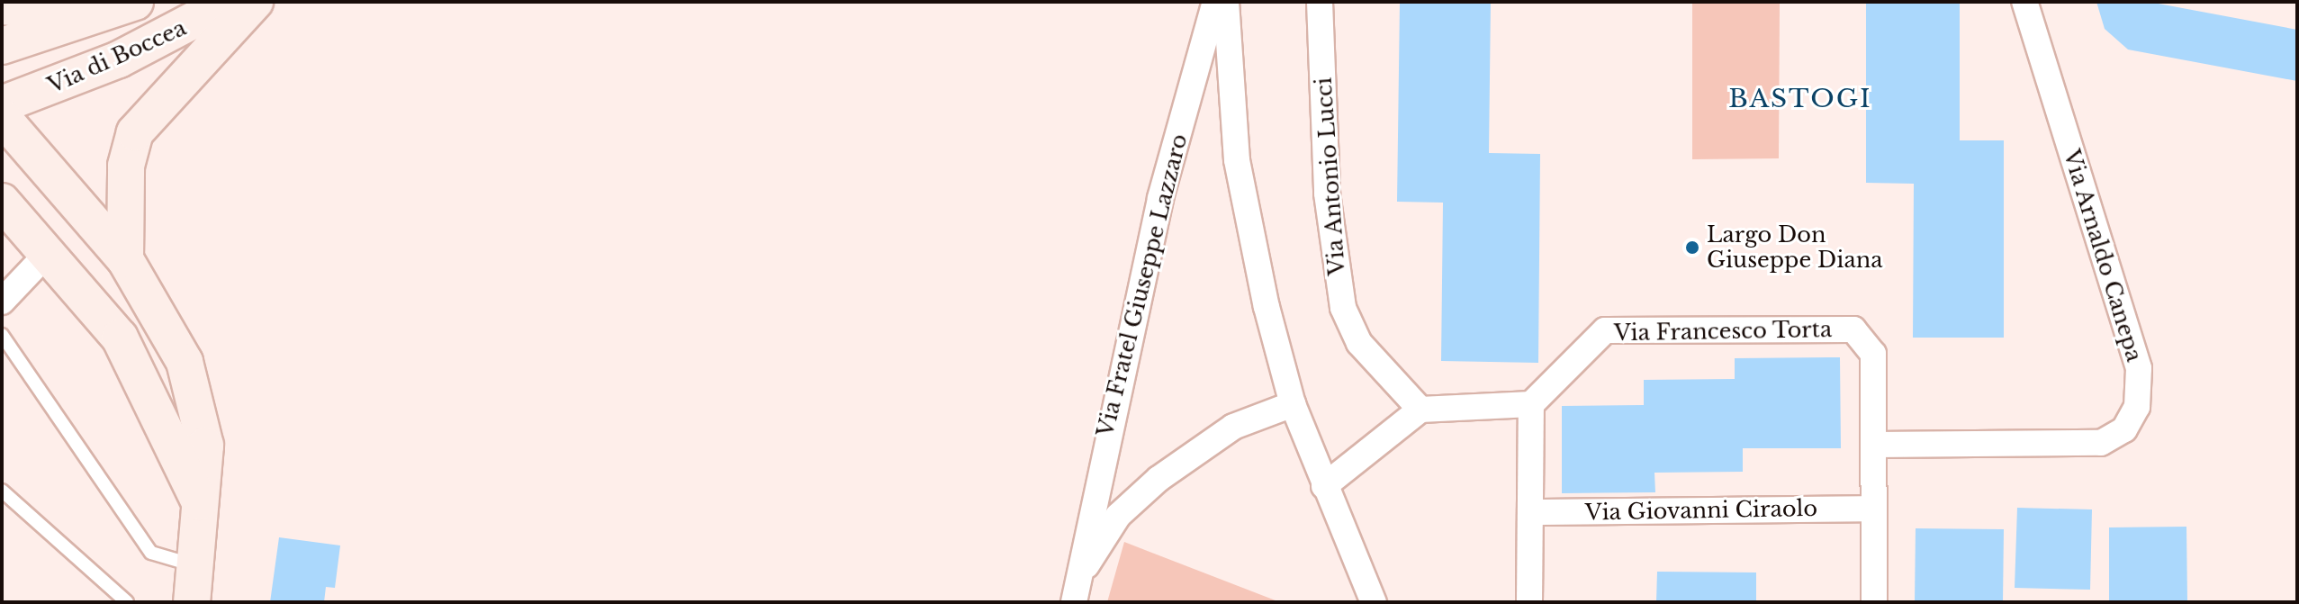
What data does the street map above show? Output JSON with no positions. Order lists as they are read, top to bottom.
{
  "streets": {
    "main road": ["Via di Boccea"],
    "street": [
      "Via Antonio Lucci",
      "Via Arnaldo Canepa",
      "Via Fratel Giuseppe Lazzaro",
      "Via Francesco Torta",
      "Via Giovanni Ciraolo"
    ]
  },
  "crossings": [
    ["Via Arnaldo Canepa", "Via Francesco Torta"],
    ["Via Francesco Torta", "Via Giovanni Ciraolo"]
  ],
  "districts": ["BASTOGI"],
  "places": ["Largo Don Giuseppe Diana"]
}
